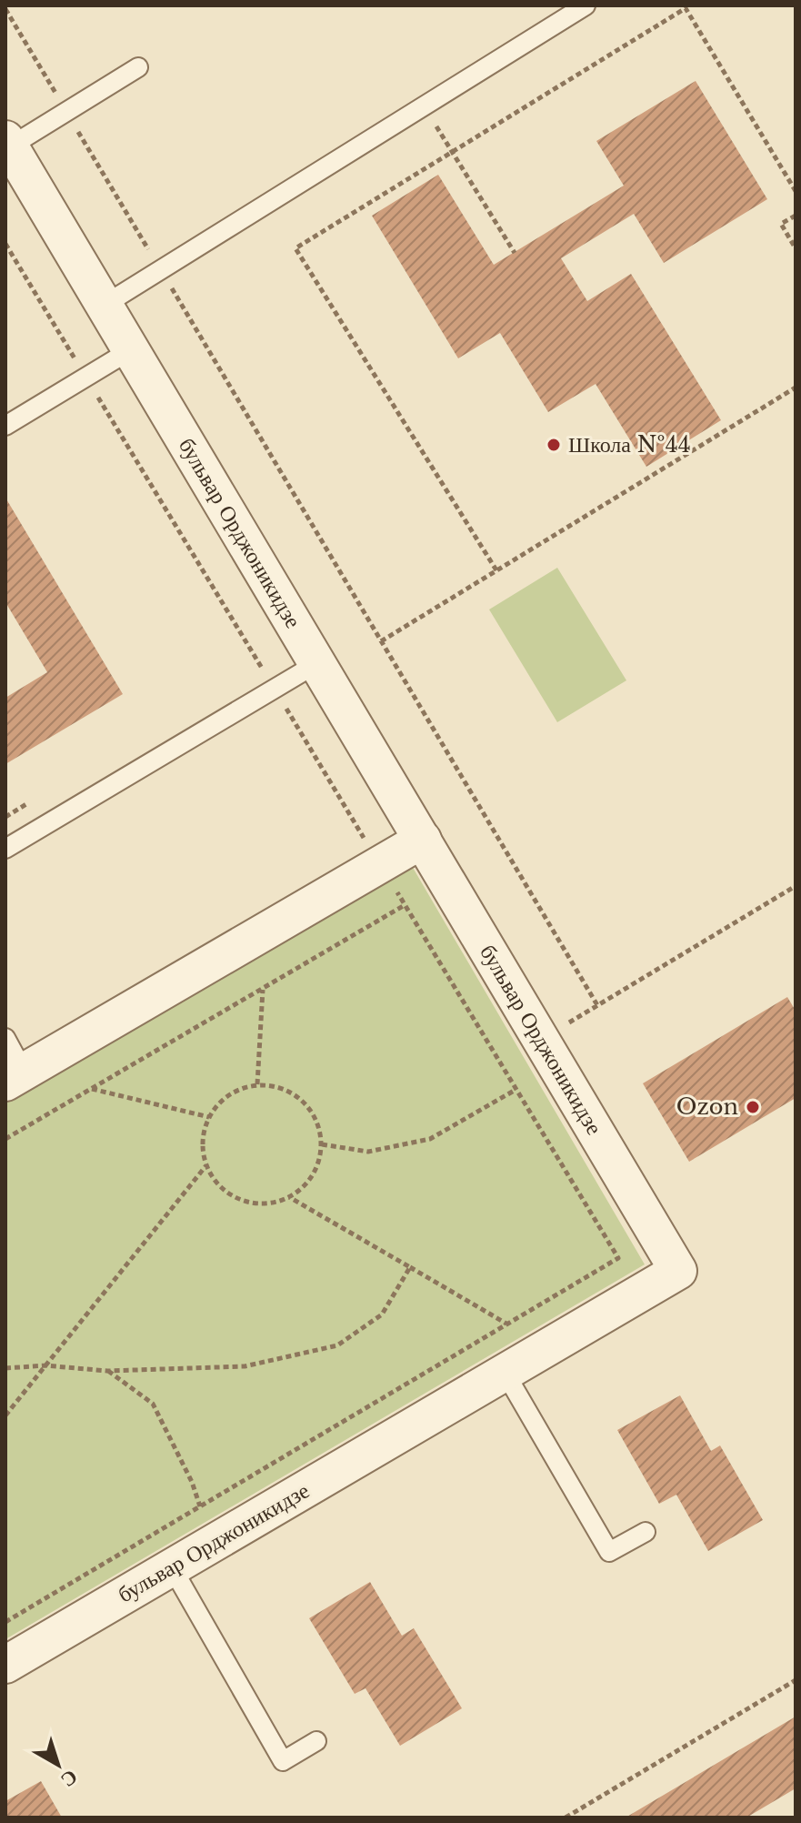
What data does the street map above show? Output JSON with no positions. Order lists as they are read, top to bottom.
{
  "streets": {
    "street": ["бульвар Орджоникидзе"]
  },
  "places": ["Школа №44", "Ozon"],
  "north": "bottom right"
}
